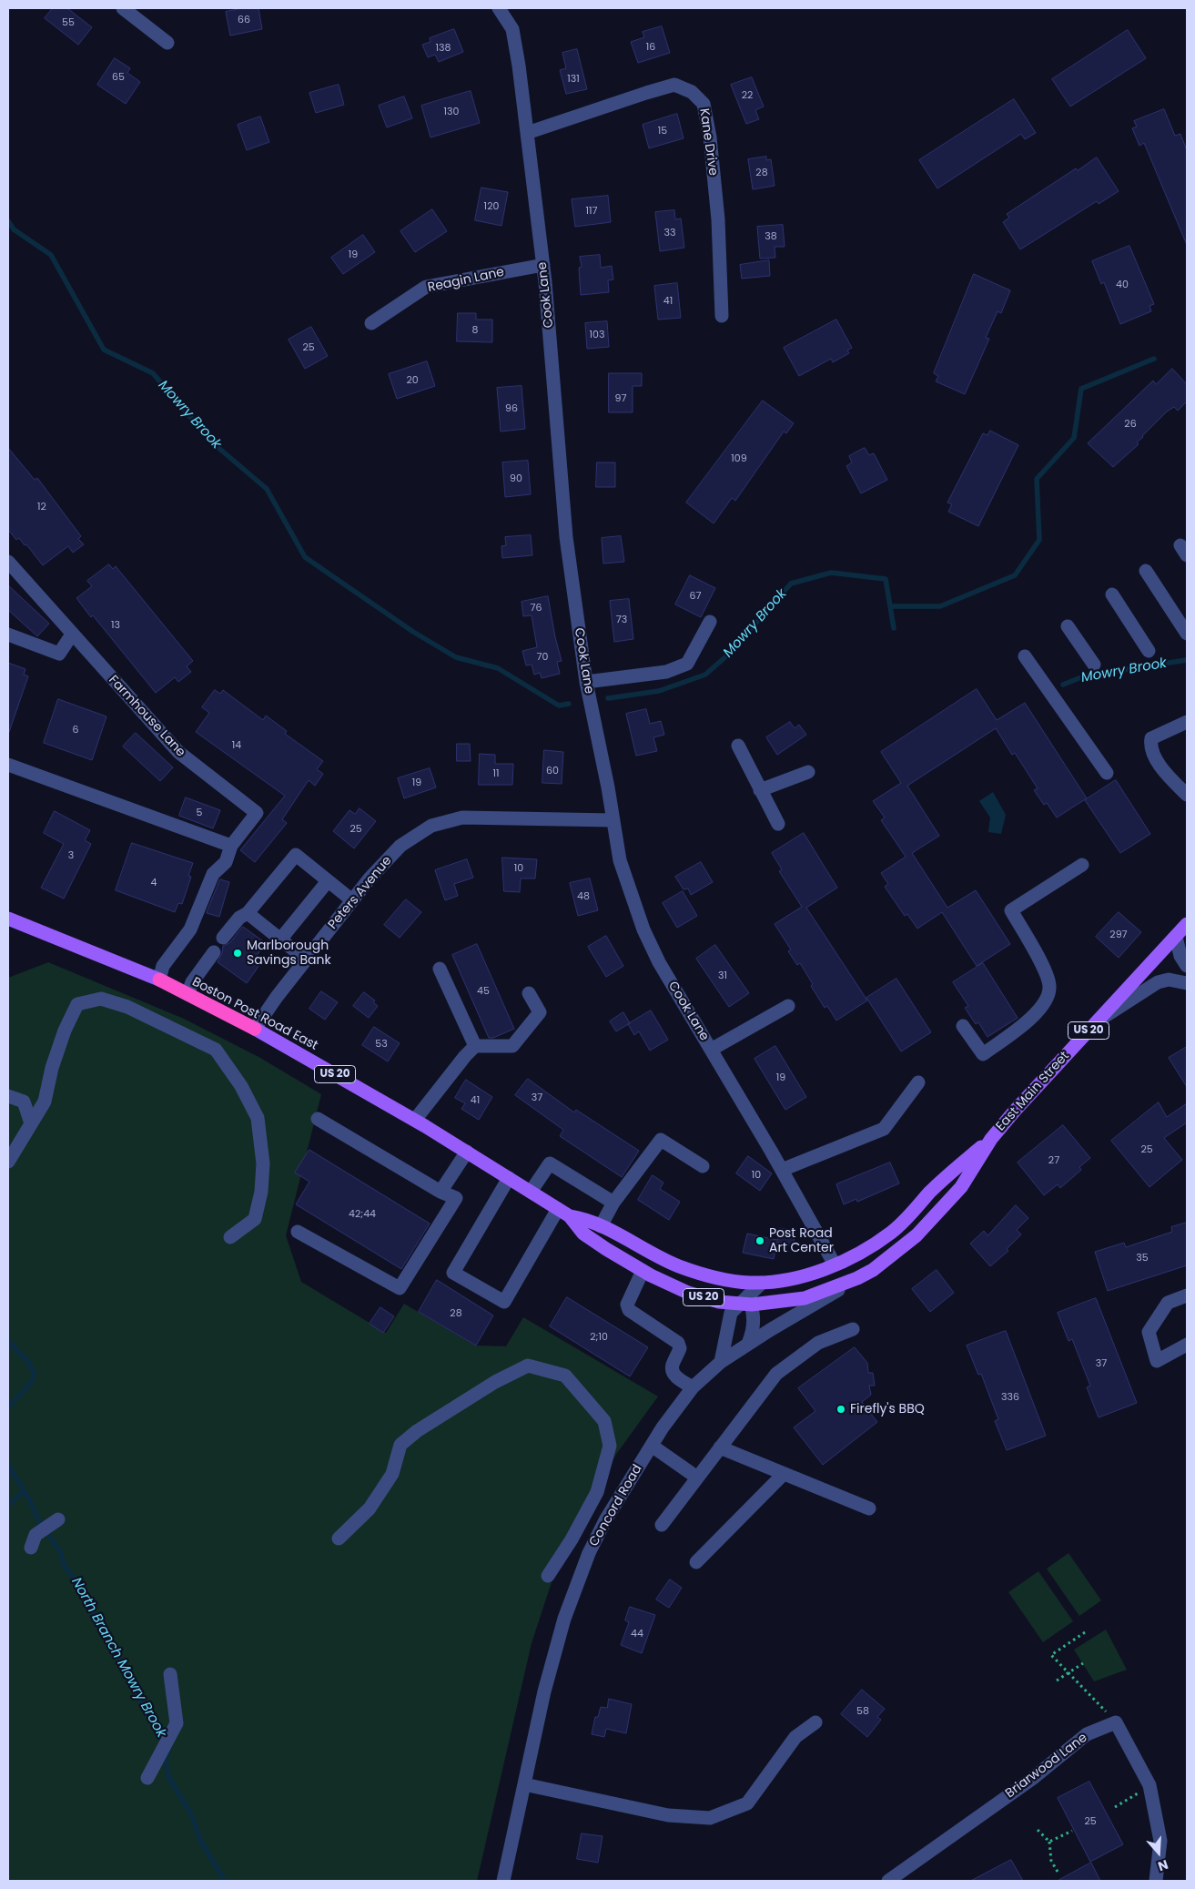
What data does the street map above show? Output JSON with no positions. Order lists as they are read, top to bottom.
{
  "streets": {
    "highway": ["Boston Post Road East", "US 20"],
    "main road": ["East Main Street"],
    "street": [
      "Kane Drive",
      "Reagin Lane",
      "Cook Lane",
      "Farmhouse Lane",
      "Peters Avenue",
      "Concord Road",
      "Briarwood Lane"
    ]
  },
  "crossings": [
    ["Kane Drive", "Cook Lane"],
    ["Reagin Lane", "Cook Lane"],
    ["Cook Lane", "Peters Avenue"],
    ["Cook Lane", "Boston Post Road East"],
    ["Cook Lane", "East Main Street"],
    ["Peters Avenue", "Boston Post Road East"],
    ["Boston Post Road East", "East Main Street"],
    ["Boston Post Road East", "Concord Road"],
    ["East Main Street", "Concord Road"]
  ],
  "water": ["Mowry Brook", "North Branch Mowry Brook"],
  "places": ["Marlborough Savings Bank", "Post Road Art Center", "Firefly's BBQ"],
  "house_numbers": [
    "66",
    "55",
    "16",
    "138",
    "65",
    "131",
    "22",
    "130",
    "15",
    "28",
    "120",
    "117",
    "33",
    "38",
    "19",
    "40",
    "41",
    "8",
    "103",
    "25",
    "20",
    "97",
    "96",
    "26",
    "109",
    "90",
    "12",
    "67",
    "76",
    "73",
    "13",
    "70",
    "6",
    "14",
    "60",
    "11",
    "19",
    "5",
    "25",
    "3",
    "10",
    "4",
    "48",
    "297",
    "31",
    "45",
    "53",
    "19",
    "37",
    "41",
    "25",
    "27",
    "10",
    "42;44",
    "35",
    "28",
    "2;10",
    "37",
    "336",
    "44",
    "58",
    "25"
  ],
  "north": "bottom"
}
